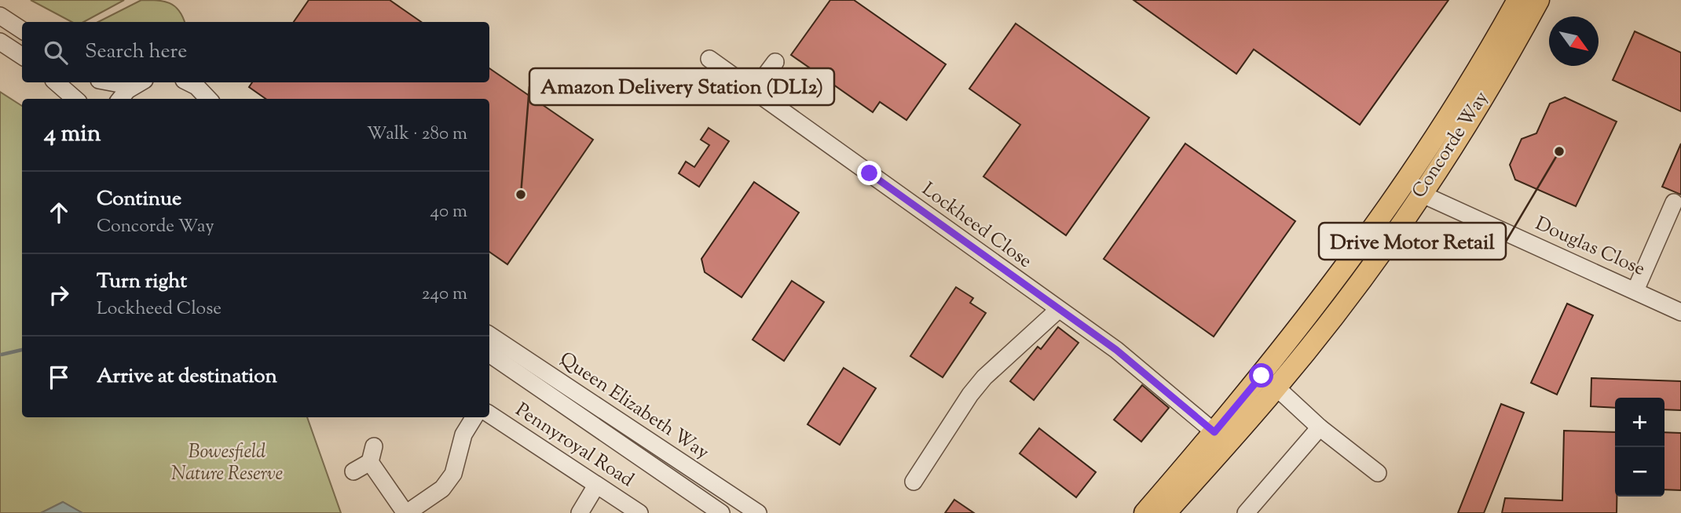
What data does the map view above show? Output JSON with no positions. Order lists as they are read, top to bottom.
{
  "streets": {
    "main road": ["Concorde Way"],
    "street": [
      "Lockheed Close",
      "Douglas Close",
      "Queen Elizabeth Way",
      "Pennyroyal Road"
    ]
  },
  "crossings": [
    ["Concorde Way", "Lockheed Close"],
    ["Concorde Way", "Douglas Close"]
  ],
  "parks": ["Bowesfield Nature Reserve"],
  "places": ["Drive Motor Retail", "Amazon Delivery Station (DLI2)"],
  "north": "bottom right",
  "page": {
    "search": "Search here",
    "heading": ["4 min", "Walk · 280 m"],
    "list": [
      ["Continue", "Concorde Way", "40 m"],
      ["Turn right", "Lockheed Close", "240 m"],
      "Arrive at destination"
    ],
    "map_buttons": ["+", "−"]
  }
}
